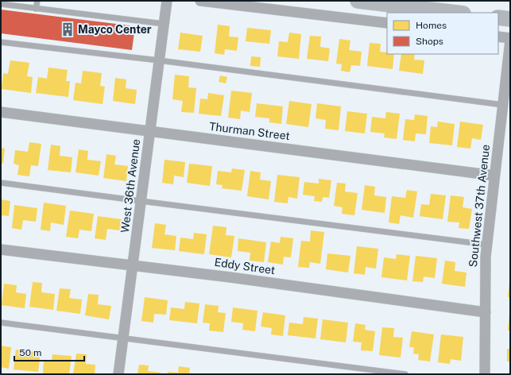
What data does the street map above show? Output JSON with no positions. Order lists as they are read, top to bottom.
{
  "streets": {
    "street": [
      "Thurman Street",
      "West 36th Avenue",
      "Southwest 37th Avenue",
      "Eddy Street"
    ]
  },
  "crossings": [
    ["Thurman Street", "West 36th Avenue"],
    ["Thurman Street", "Southwest 37th Avenue"],
    ["West 36th Avenue", "Eddy Street"],
    ["Southwest 37th Avenue", "Eddy Street"]
  ],
  "places": {
    "building": ["Mayco Center"]
  },
  "legend": ["Homes", "Shops"],
  "scale_bar": "50 m"
}
